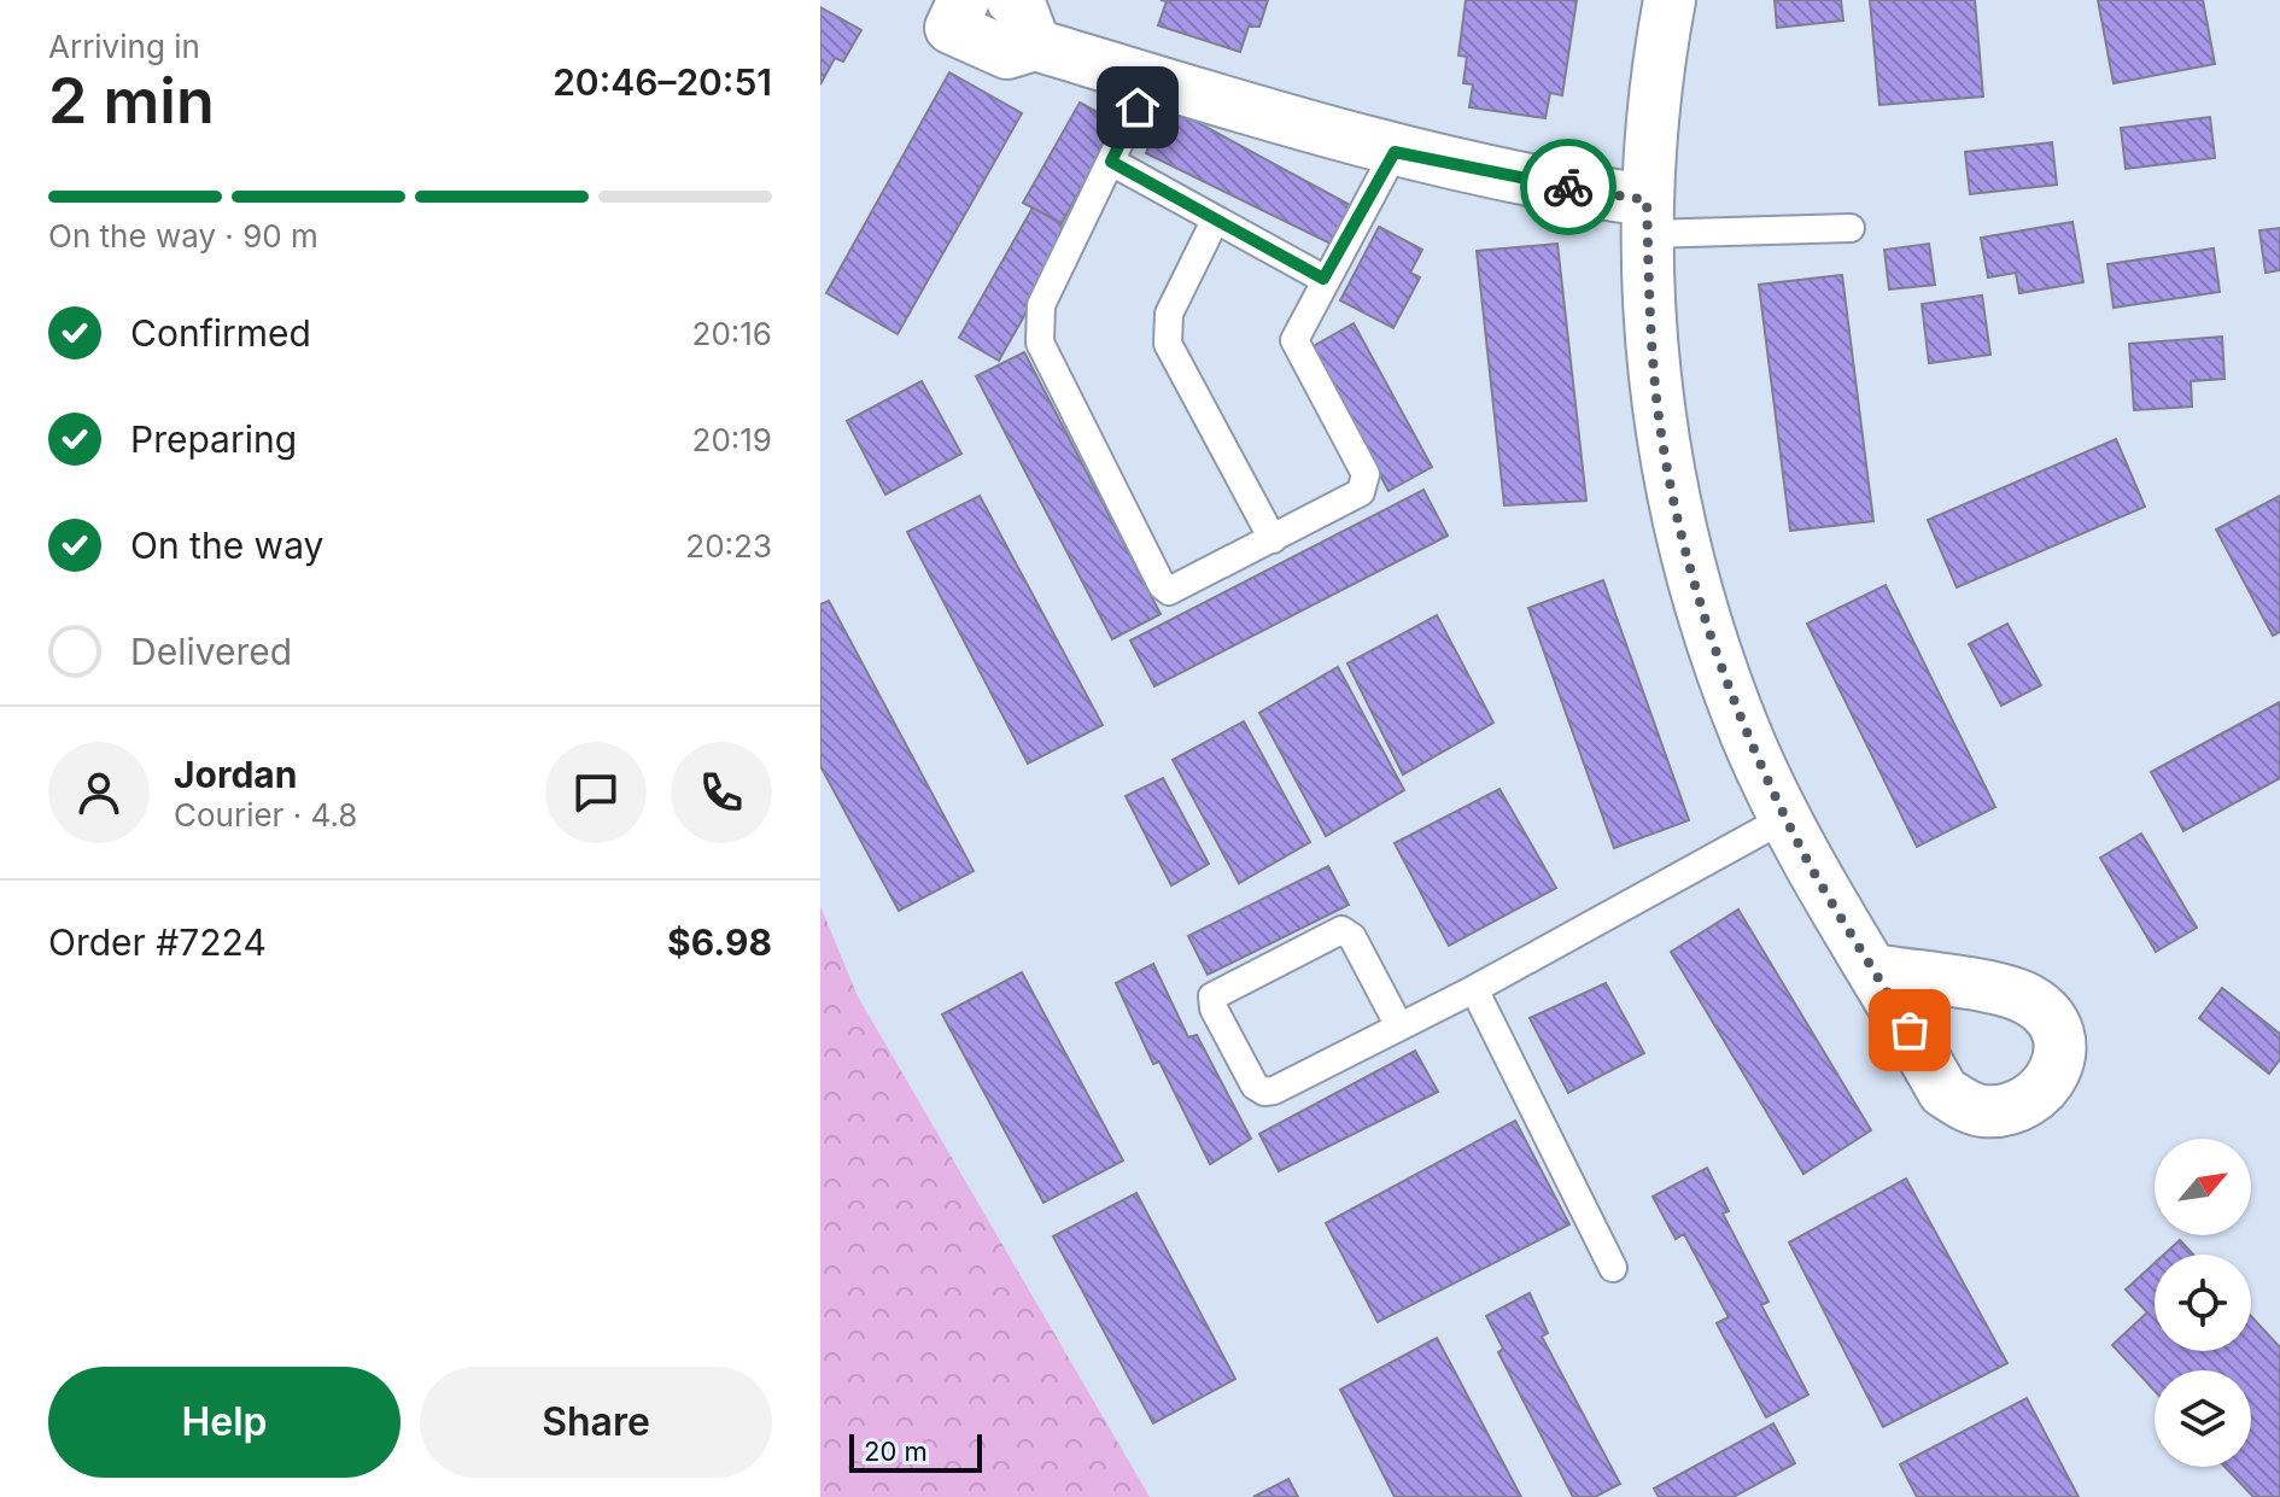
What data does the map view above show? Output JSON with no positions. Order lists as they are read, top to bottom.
{
  "scale_bar": "20 m",
  "north": "top right",
  "page": {
    "heading": ["2 min", "Arriving in", "20:46–20:51"],
    "panel": [
      "Jordan",
      "Courier · 4.8",
      "Order #7224",
      "$6.98"
    ],
    "bar": "On the way · 90 m",
    "list": [
      ["Confirmed", "20:16"],
      ["Preparing", "20:19"],
      ["On the way", "20:23"],
      "Delivered"
    ],
    "buttons": ["Help", "Share"],
    "scale": "20 m"
  }
}
